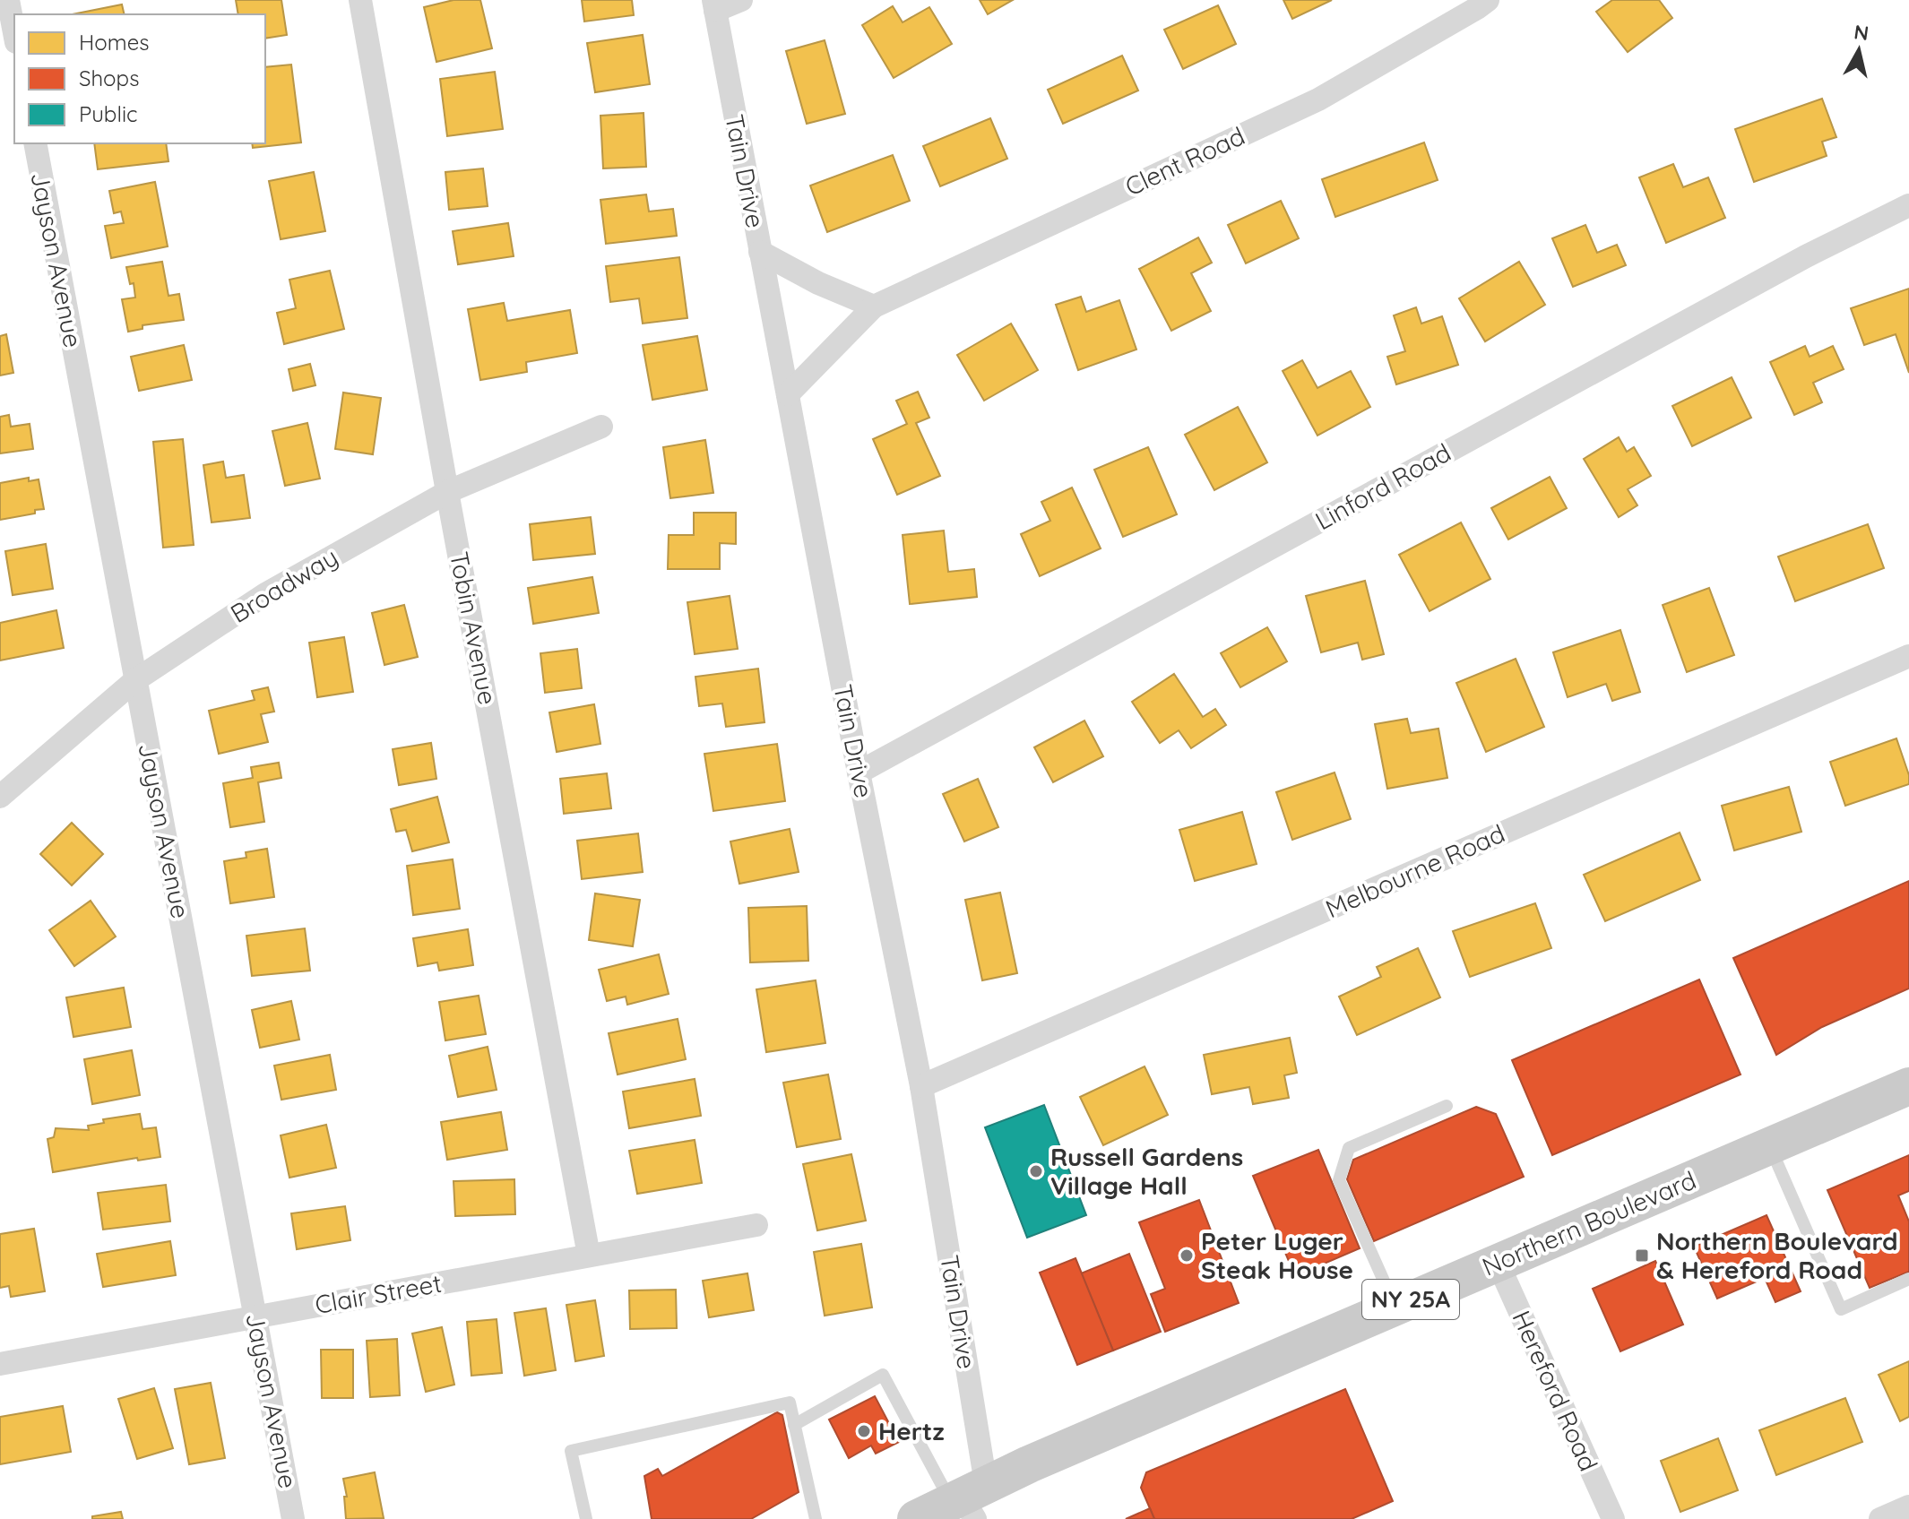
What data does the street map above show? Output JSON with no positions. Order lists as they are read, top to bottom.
{
  "streets": {
    "main road": ["Northern Boulevard", "NY 25A"],
    "street": [
      "Clent Road",
      "Tain Drive",
      "Jayson Avenue",
      "Linford Road",
      "Broadway",
      "Tobin Avenue",
      "Melbourne Road",
      "Clair Street",
      "Hereford Road"
    ]
  },
  "crossings": [
    ["Clent Road", "Tain Drive"],
    ["Tain Drive", "Linford Road"],
    ["Tain Drive", "Melbourne Road"],
    ["Tain Drive", "Northern Boulevard"],
    ["Jayson Avenue", "Broadway"],
    ["Jayson Avenue", "Clair Street"],
    ["Broadway", "Tobin Avenue"],
    ["Tobin Avenue", "Clair Street"],
    ["Northern Boulevard", "Hereford Road"]
  ],
  "places": {
    "other": ["Russell Gardens Village Hall", "Peter Luger Steak House", "Hertz"],
    "transit": ["Northern Boulevard & Hereford Road"]
  },
  "legend": ["Homes", "Shops", "Public"],
  "north": "top"
}
